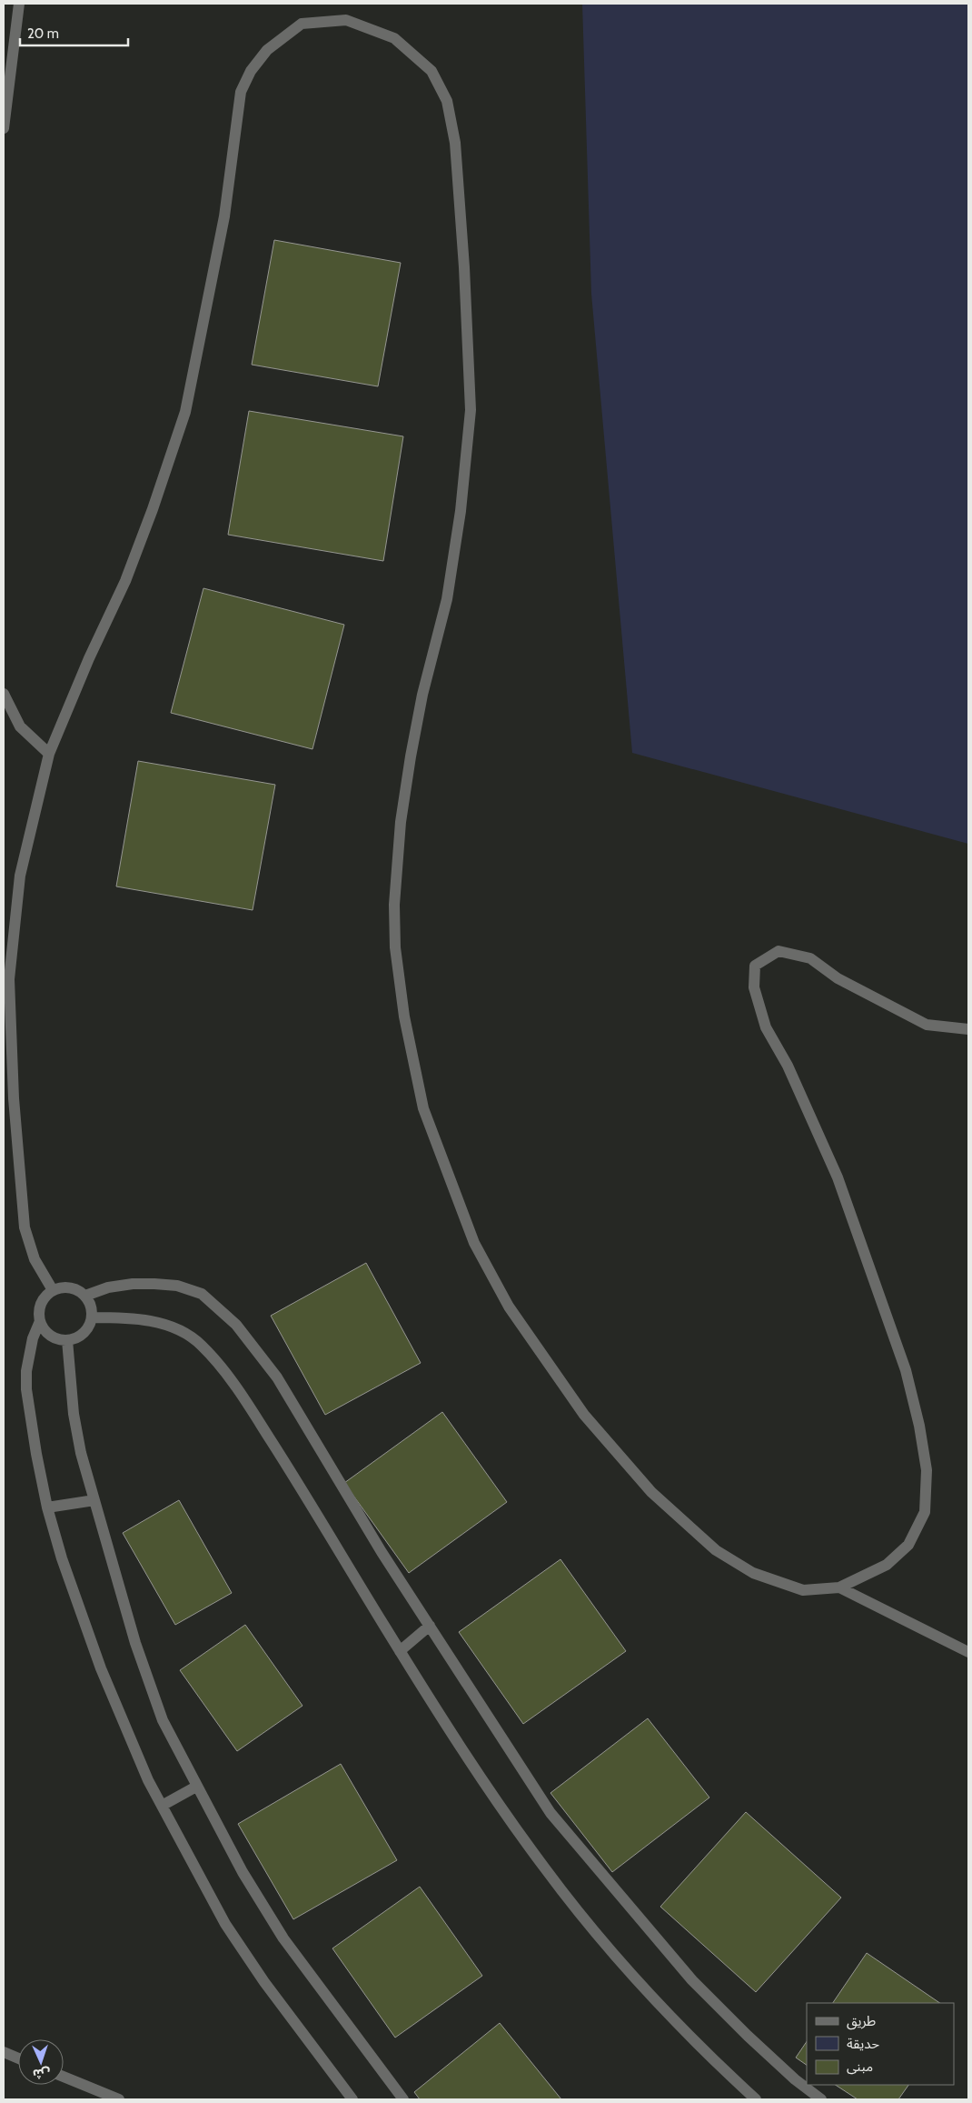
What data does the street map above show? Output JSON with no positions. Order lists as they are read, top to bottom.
{
  "legend": ["طريق", "حديقة", "مبنى"],
  "scale_bar": "20 m",
  "north": "bottom"
}
